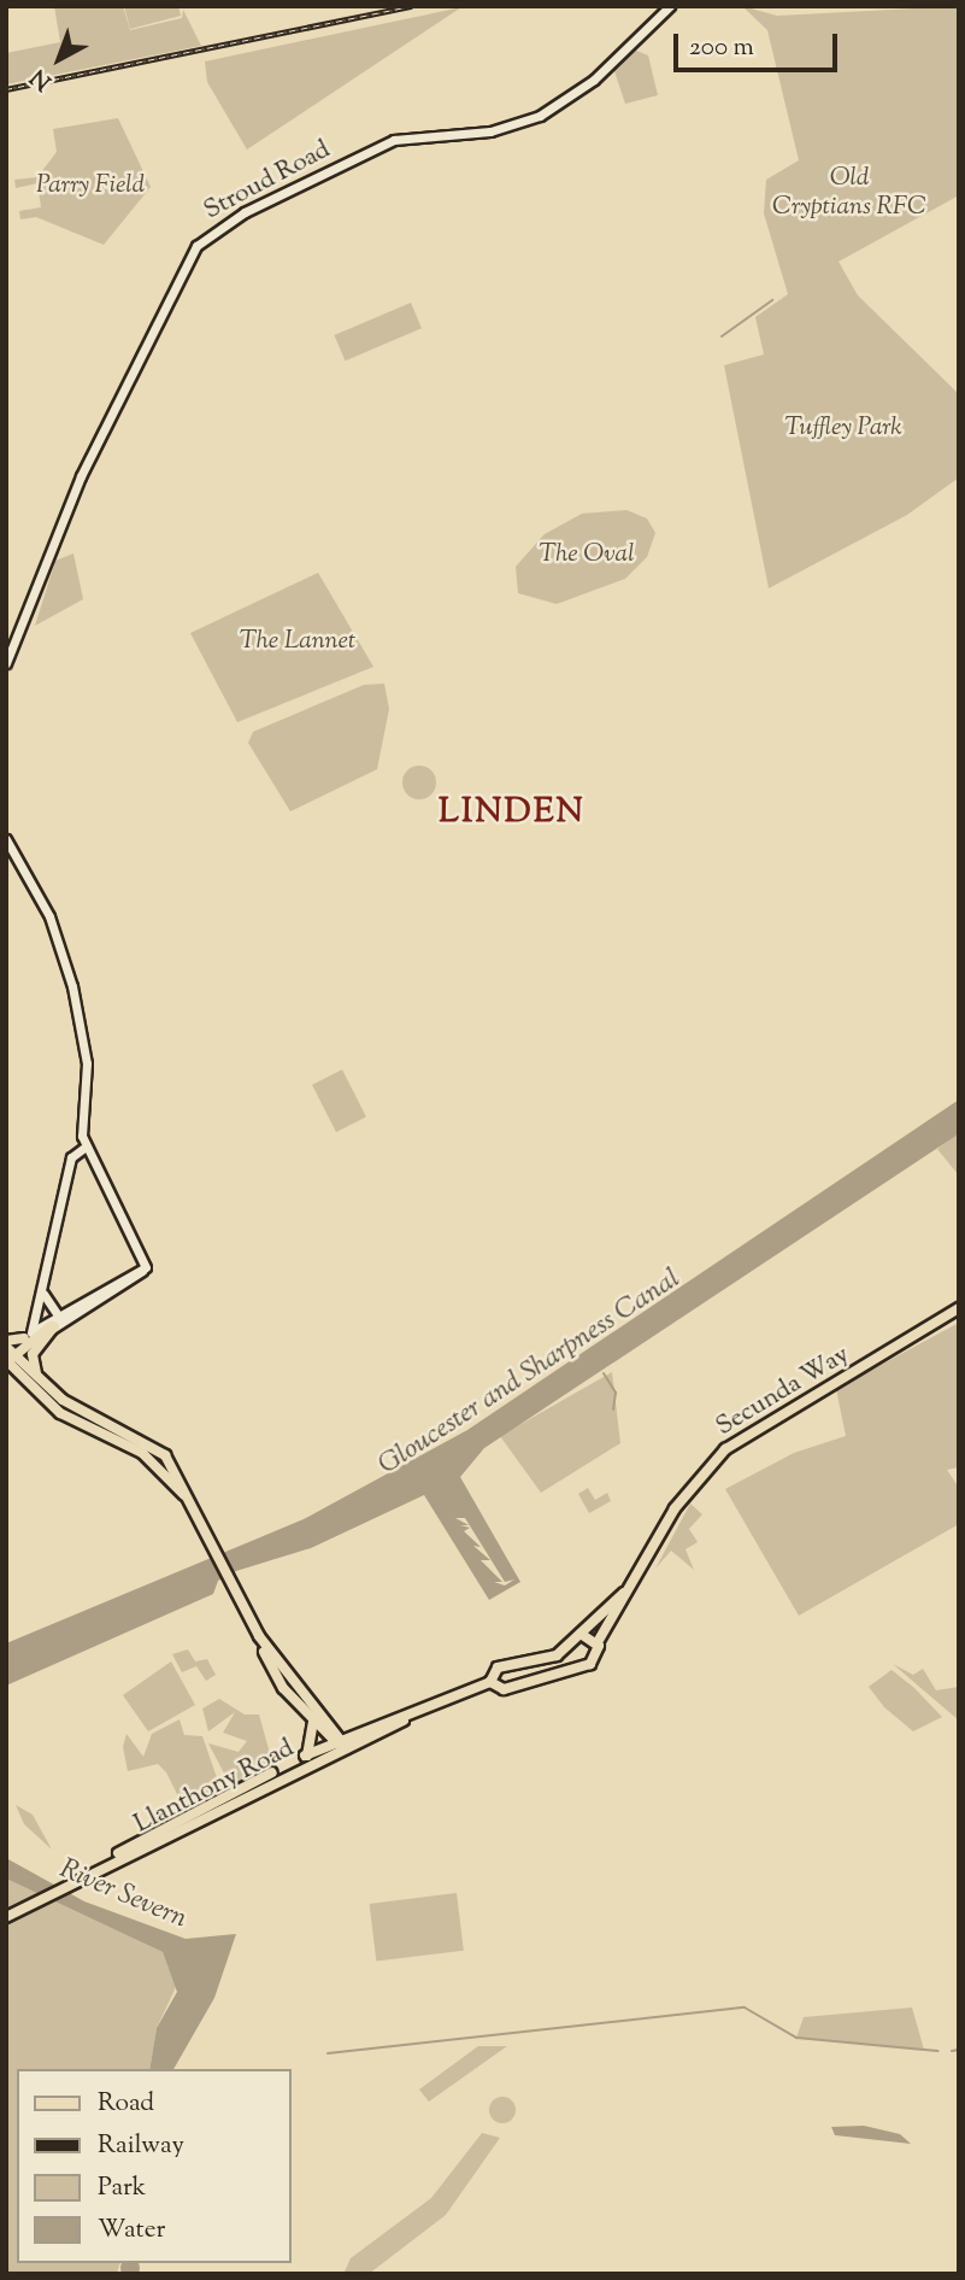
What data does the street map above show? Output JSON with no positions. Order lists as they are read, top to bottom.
{
  "streets": {
    "main road": ["Stroud Road", "Secunda Way", "Llanthony Road"]
  },
  "districts": ["LINDEN"],
  "water": ["Gloucester and Sharpness Canal", "River Severn"],
  "parks": [
    "Old Cryptians RFC",
    "Parry Field",
    "Tuffley Park",
    "The Oval",
    "The Lannet"
  ],
  "legend": [
    "Road",
    "Railway",
    "Park",
    "Water"
  ],
  "scale_bar": "200 m",
  "north": "bottom left"
}
